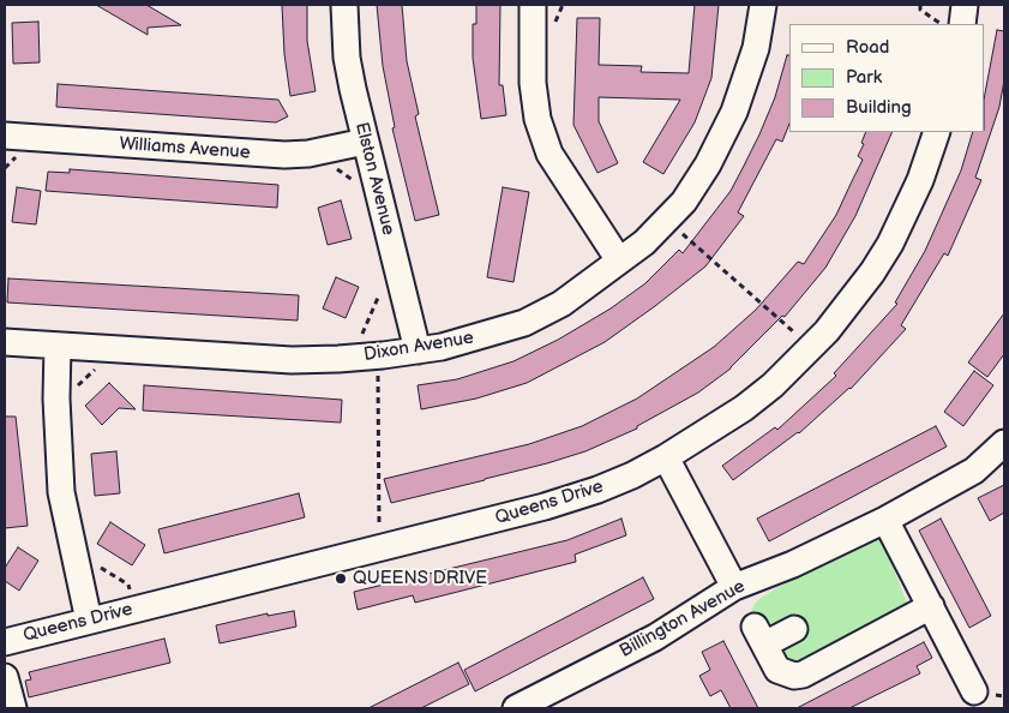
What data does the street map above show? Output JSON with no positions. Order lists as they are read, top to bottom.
{
  "streets": {
    "street": [
      "Williams Avenue",
      "Elston Avenue",
      "Dixon Avenue",
      "Queens Drive",
      "Billington Avenue"
    ]
  },
  "crossings": [
    ["Williams Avenue", "Elston Avenue"],
    ["Elston Avenue", "Dixon Avenue"]
  ],
  "places": ["QUEENS DRIVE"],
  "legend": ["Road", "Park", "Building"]
}
